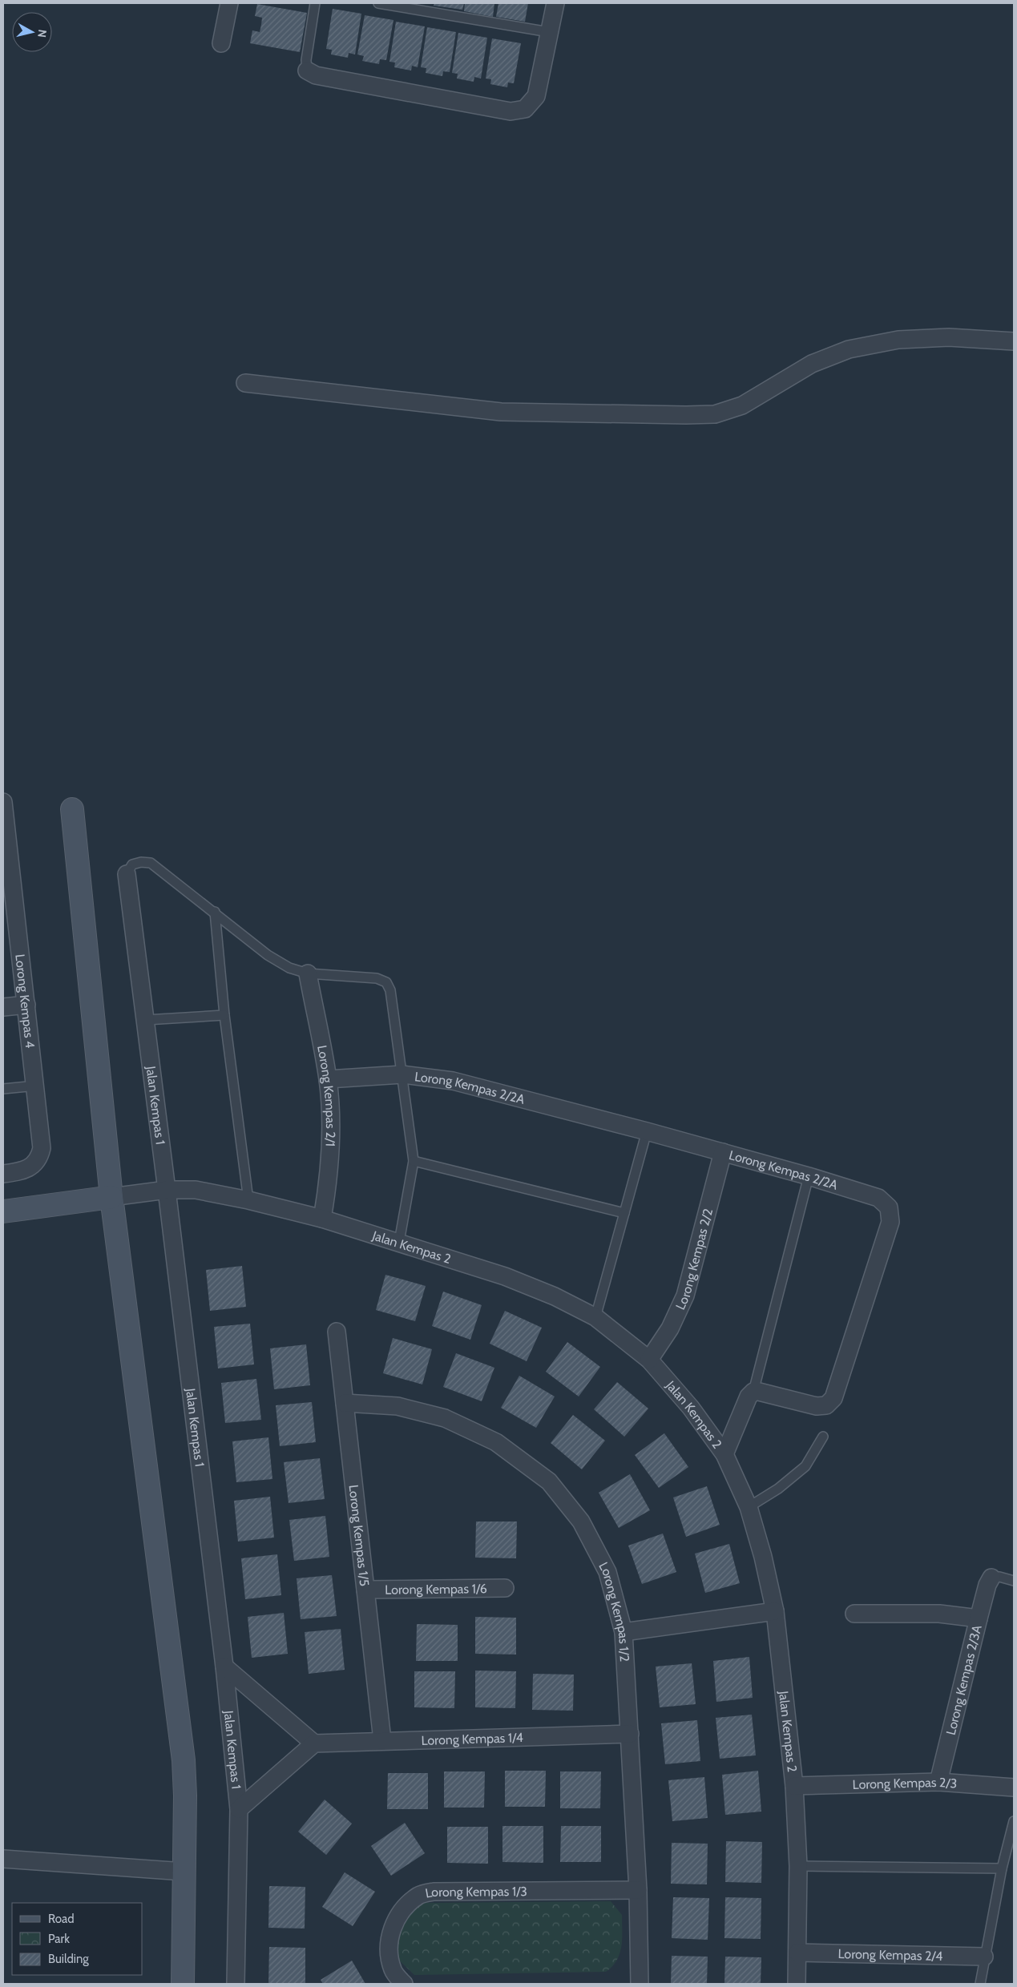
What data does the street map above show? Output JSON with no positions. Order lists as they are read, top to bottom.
{
  "streets": {
    "street": [
      "Lorong Kempas 4",
      "Lorong Kempas 2/2A",
      "Lorong Kempas 2/1",
      "Jalan Kempas 1",
      "Jalan Kempas 2",
      "Lorong Kempas 2/2",
      "Lorong Kempas 1/5",
      "Lorong Kempas 1/6",
      "Lorong Kempas 1/2",
      "Lorong Kempas 2/3A",
      "Lorong Kempas 1/4",
      "Lorong Kempas 2/3",
      "Lorong Kempas 1/3",
      "Lorong Kempas 2/4"
    ]
  },
  "crossings": [
    ["Lorong Kempas 2/2A", "Lorong Kempas 2/1"],
    ["Lorong Kempas 2/2A", "Lorong Kempas 2/2"],
    ["Lorong Kempas 2/1", "Jalan Kempas 2"],
    ["Jalan Kempas 1", "Jalan Kempas 2"],
    ["Jalan Kempas 2", "Lorong Kempas 2/2"],
    ["Jalan Kempas 2", "Lorong Kempas 2/3"],
    ["Jalan Kempas 2", "Lorong Kempas 2/4"],
    ["Lorong Kempas 1/5", "Lorong Kempas 1/6"],
    ["Lorong Kempas 1/5", "Lorong Kempas 1/2"],
    ["Lorong Kempas 1/5", "Lorong Kempas 1/4"],
    ["Lorong Kempas 1/2", "Lorong Kempas 1/4"],
    ["Lorong Kempas 1/2", "Lorong Kempas 1/3"],
    ["Lorong Kempas 2/3A", "Lorong Kempas 2/3"]
  ],
  "legend": ["Road", "Park", "Building"],
  "north": "right"
}
